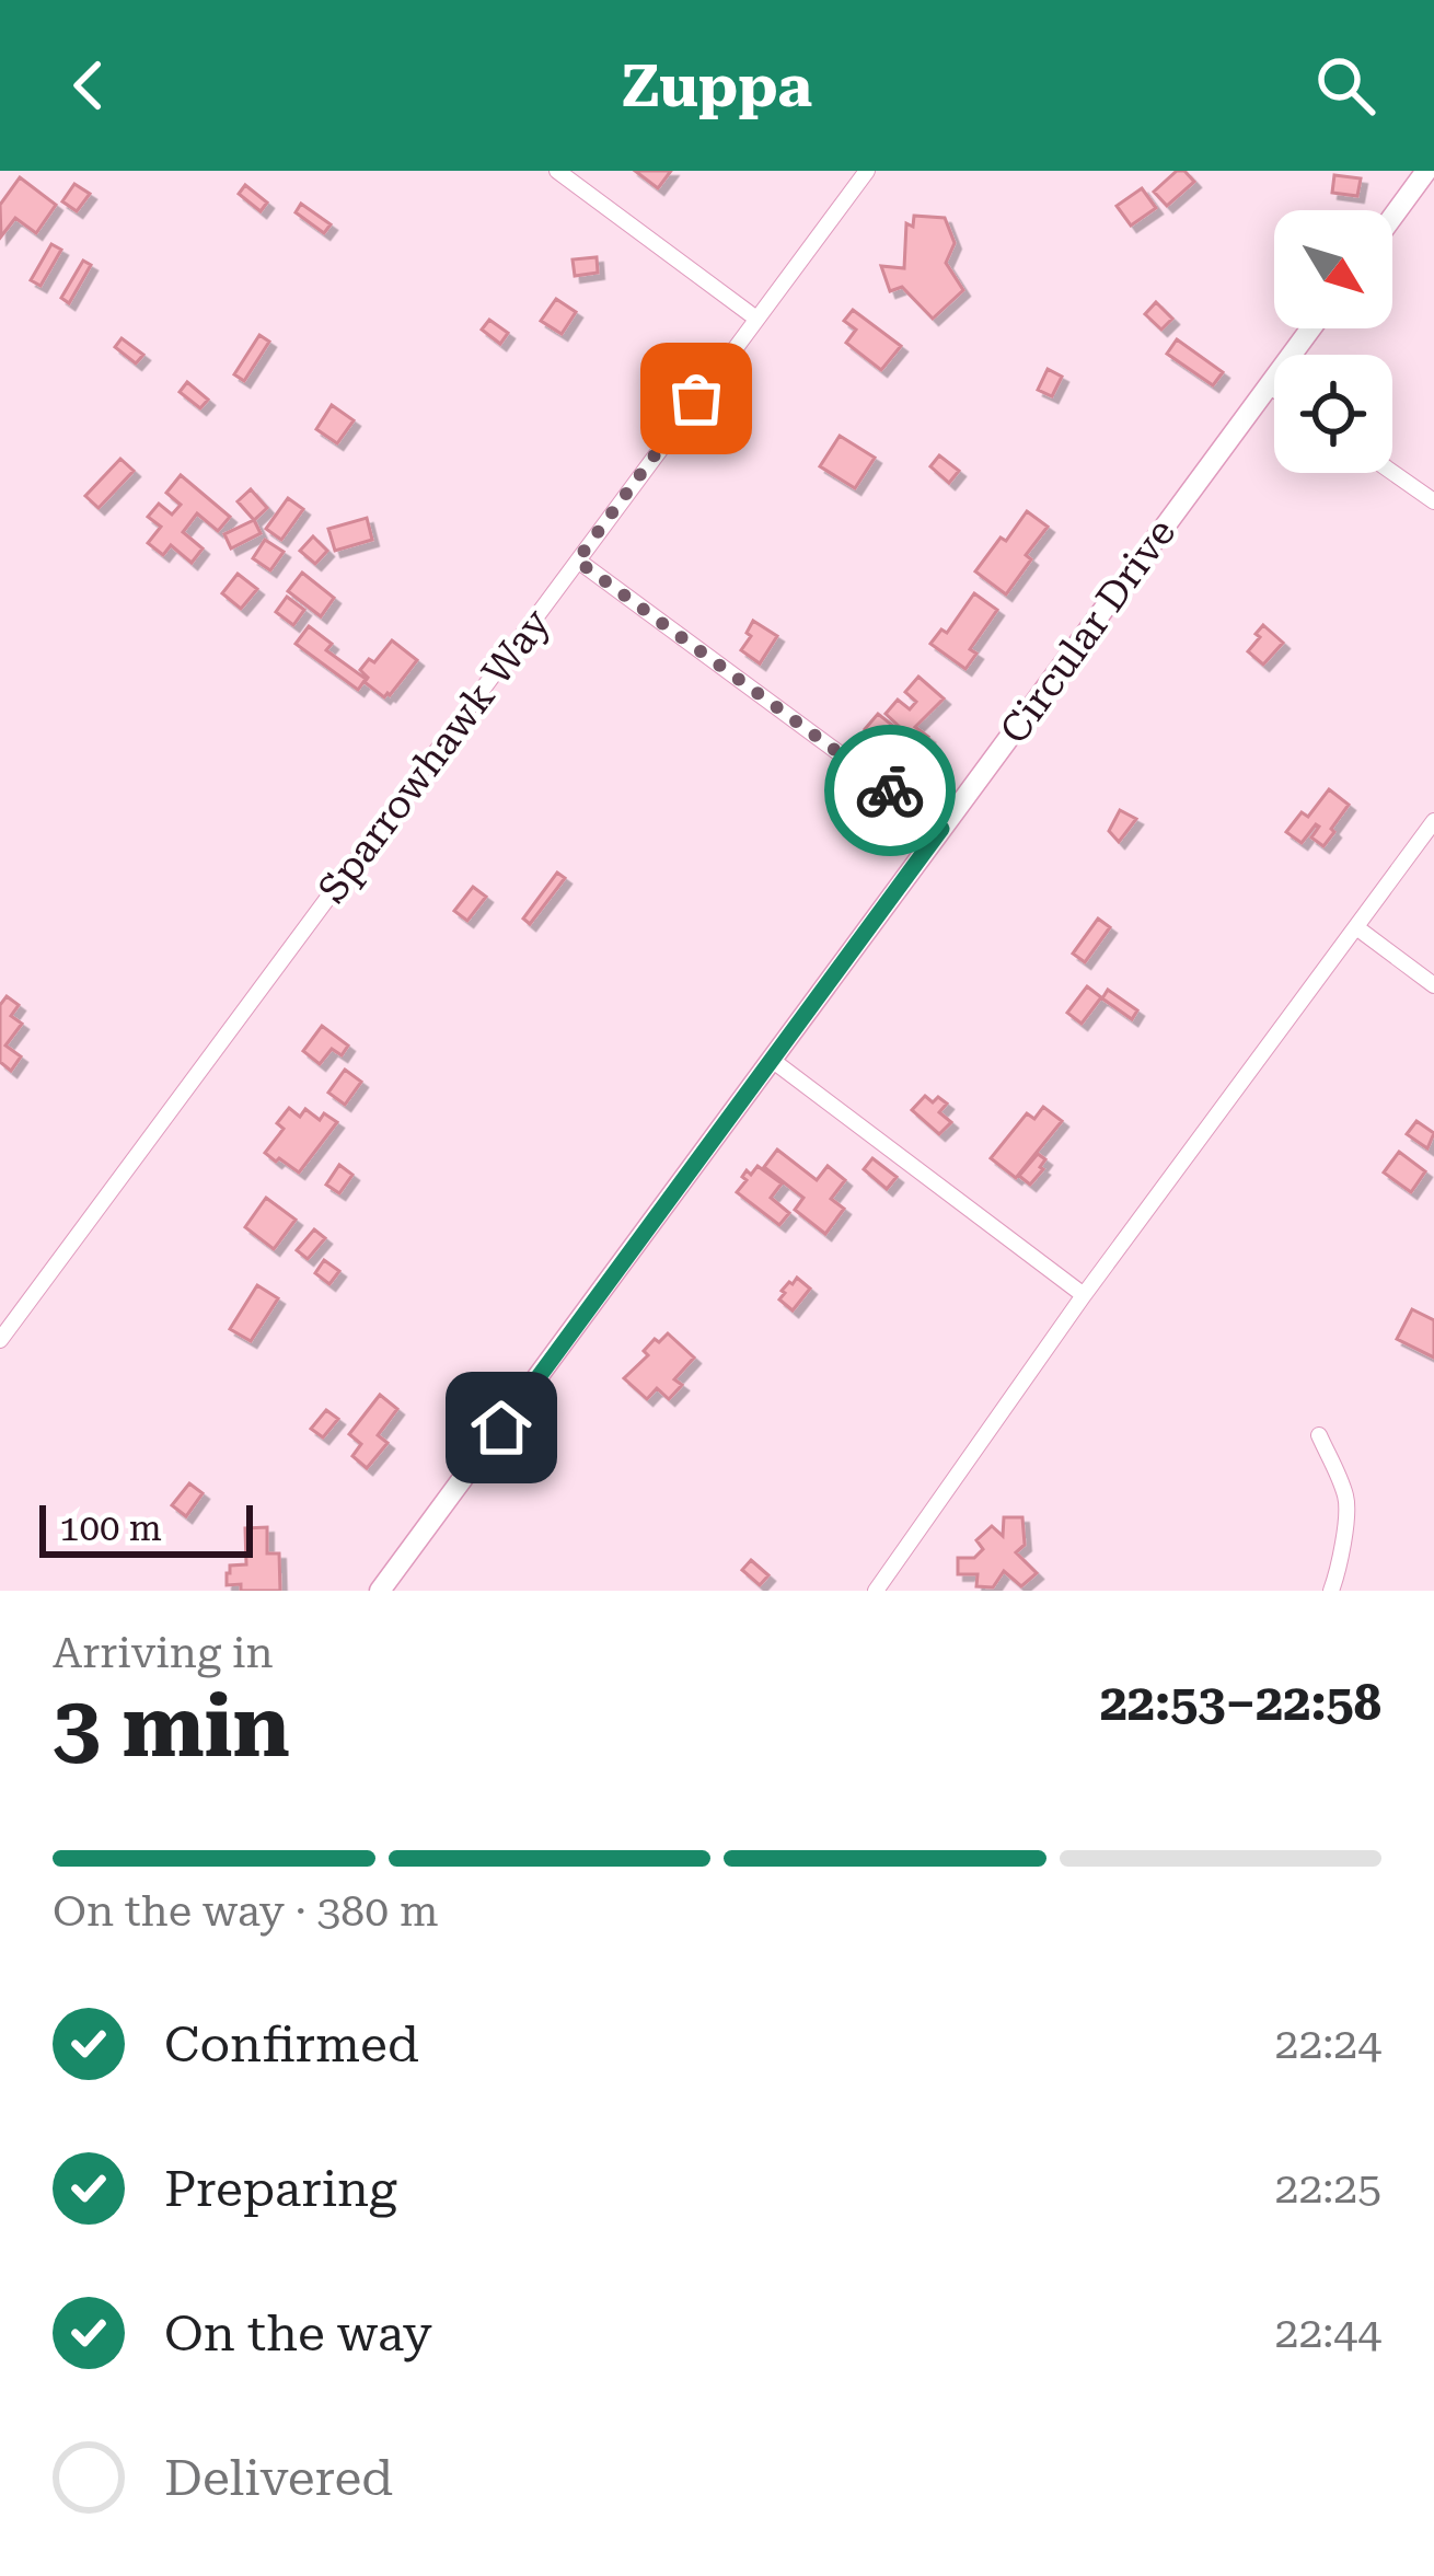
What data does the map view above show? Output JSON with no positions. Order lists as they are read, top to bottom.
{
  "streets": {
    "street": ["Circular Drive", "Sparrowhawk Way"]
  },
  "scale_bar": "100 m",
  "north": "bottom right",
  "page": {
    "header": "Zuppa",
    "scale": "100 m",
    "heading": ["3 min", "Arriving in", "22:53–22:58"],
    "bar": "On the way · 380 m",
    "list": [
      ["Confirmed", "22:24"],
      ["Preparing", "22:25"],
      ["On the way", "22:44"],
      "Delivered"
    ]
  }
}
